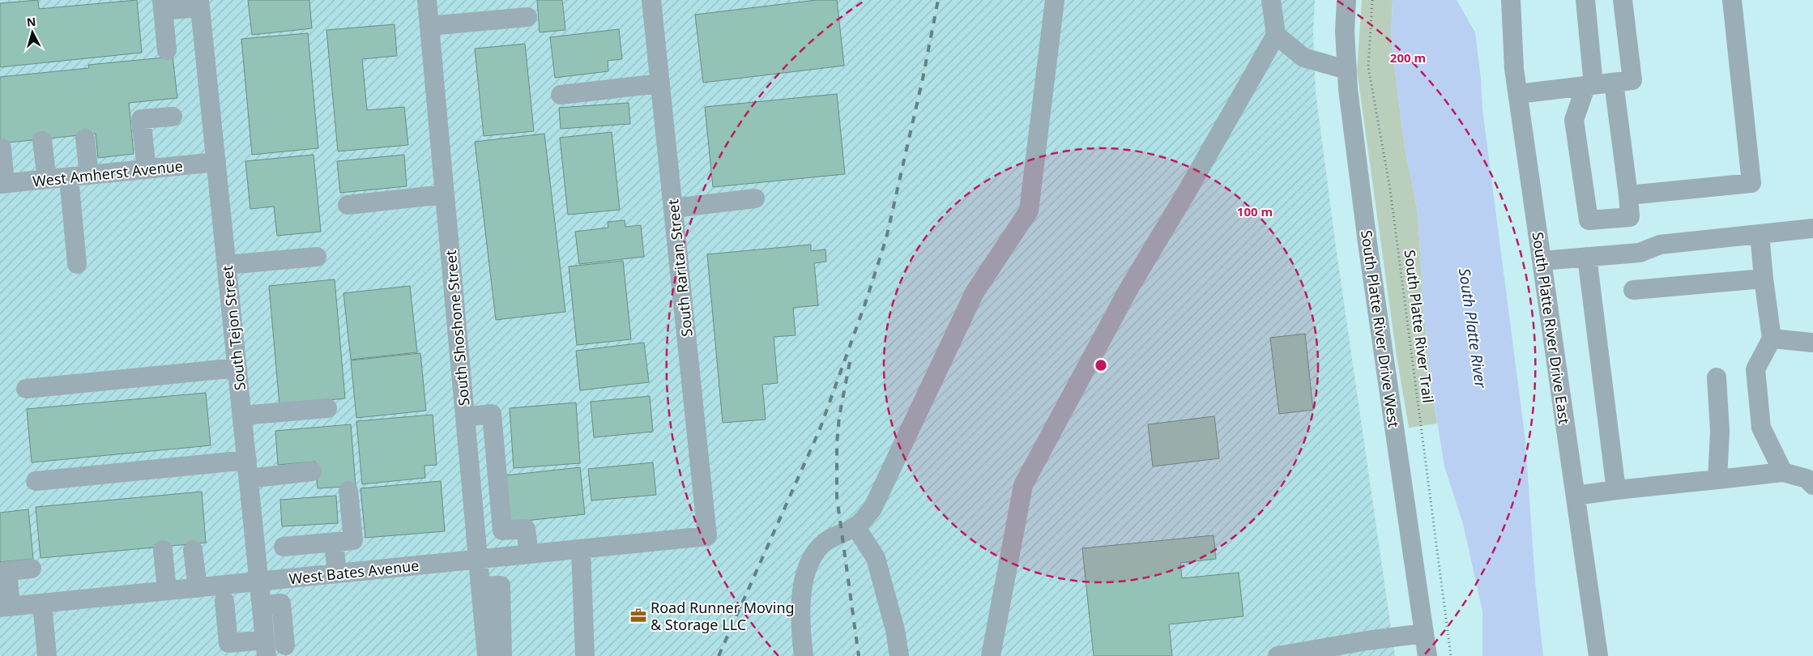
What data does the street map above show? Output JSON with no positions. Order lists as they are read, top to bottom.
{
  "streets": {
    "street": [
      "West Amherst Avenue",
      "South Raritan Street",
      "South Tejon Street",
      "South Shoshone Street",
      "South Platte River Drive East",
      "South Platte River Drive West",
      "West Bates Avenue"
    ],
    "path": ["South Platte River Trail"]
  },
  "crossings": [
    ["West Amherst Avenue", "South Tejon Street"],
    ["South Raritan Street", "West Bates Avenue"],
    ["South Tejon Street", "West Bates Avenue"],
    ["South Shoshone Street", "West Bates Avenue"]
  ],
  "water": ["South Platte River"],
  "places": {
    "office": ["Road Runner Moving & Storage LLC"]
  },
  "north": "top",
  "rings": ["200 m", "100 m"]
}
